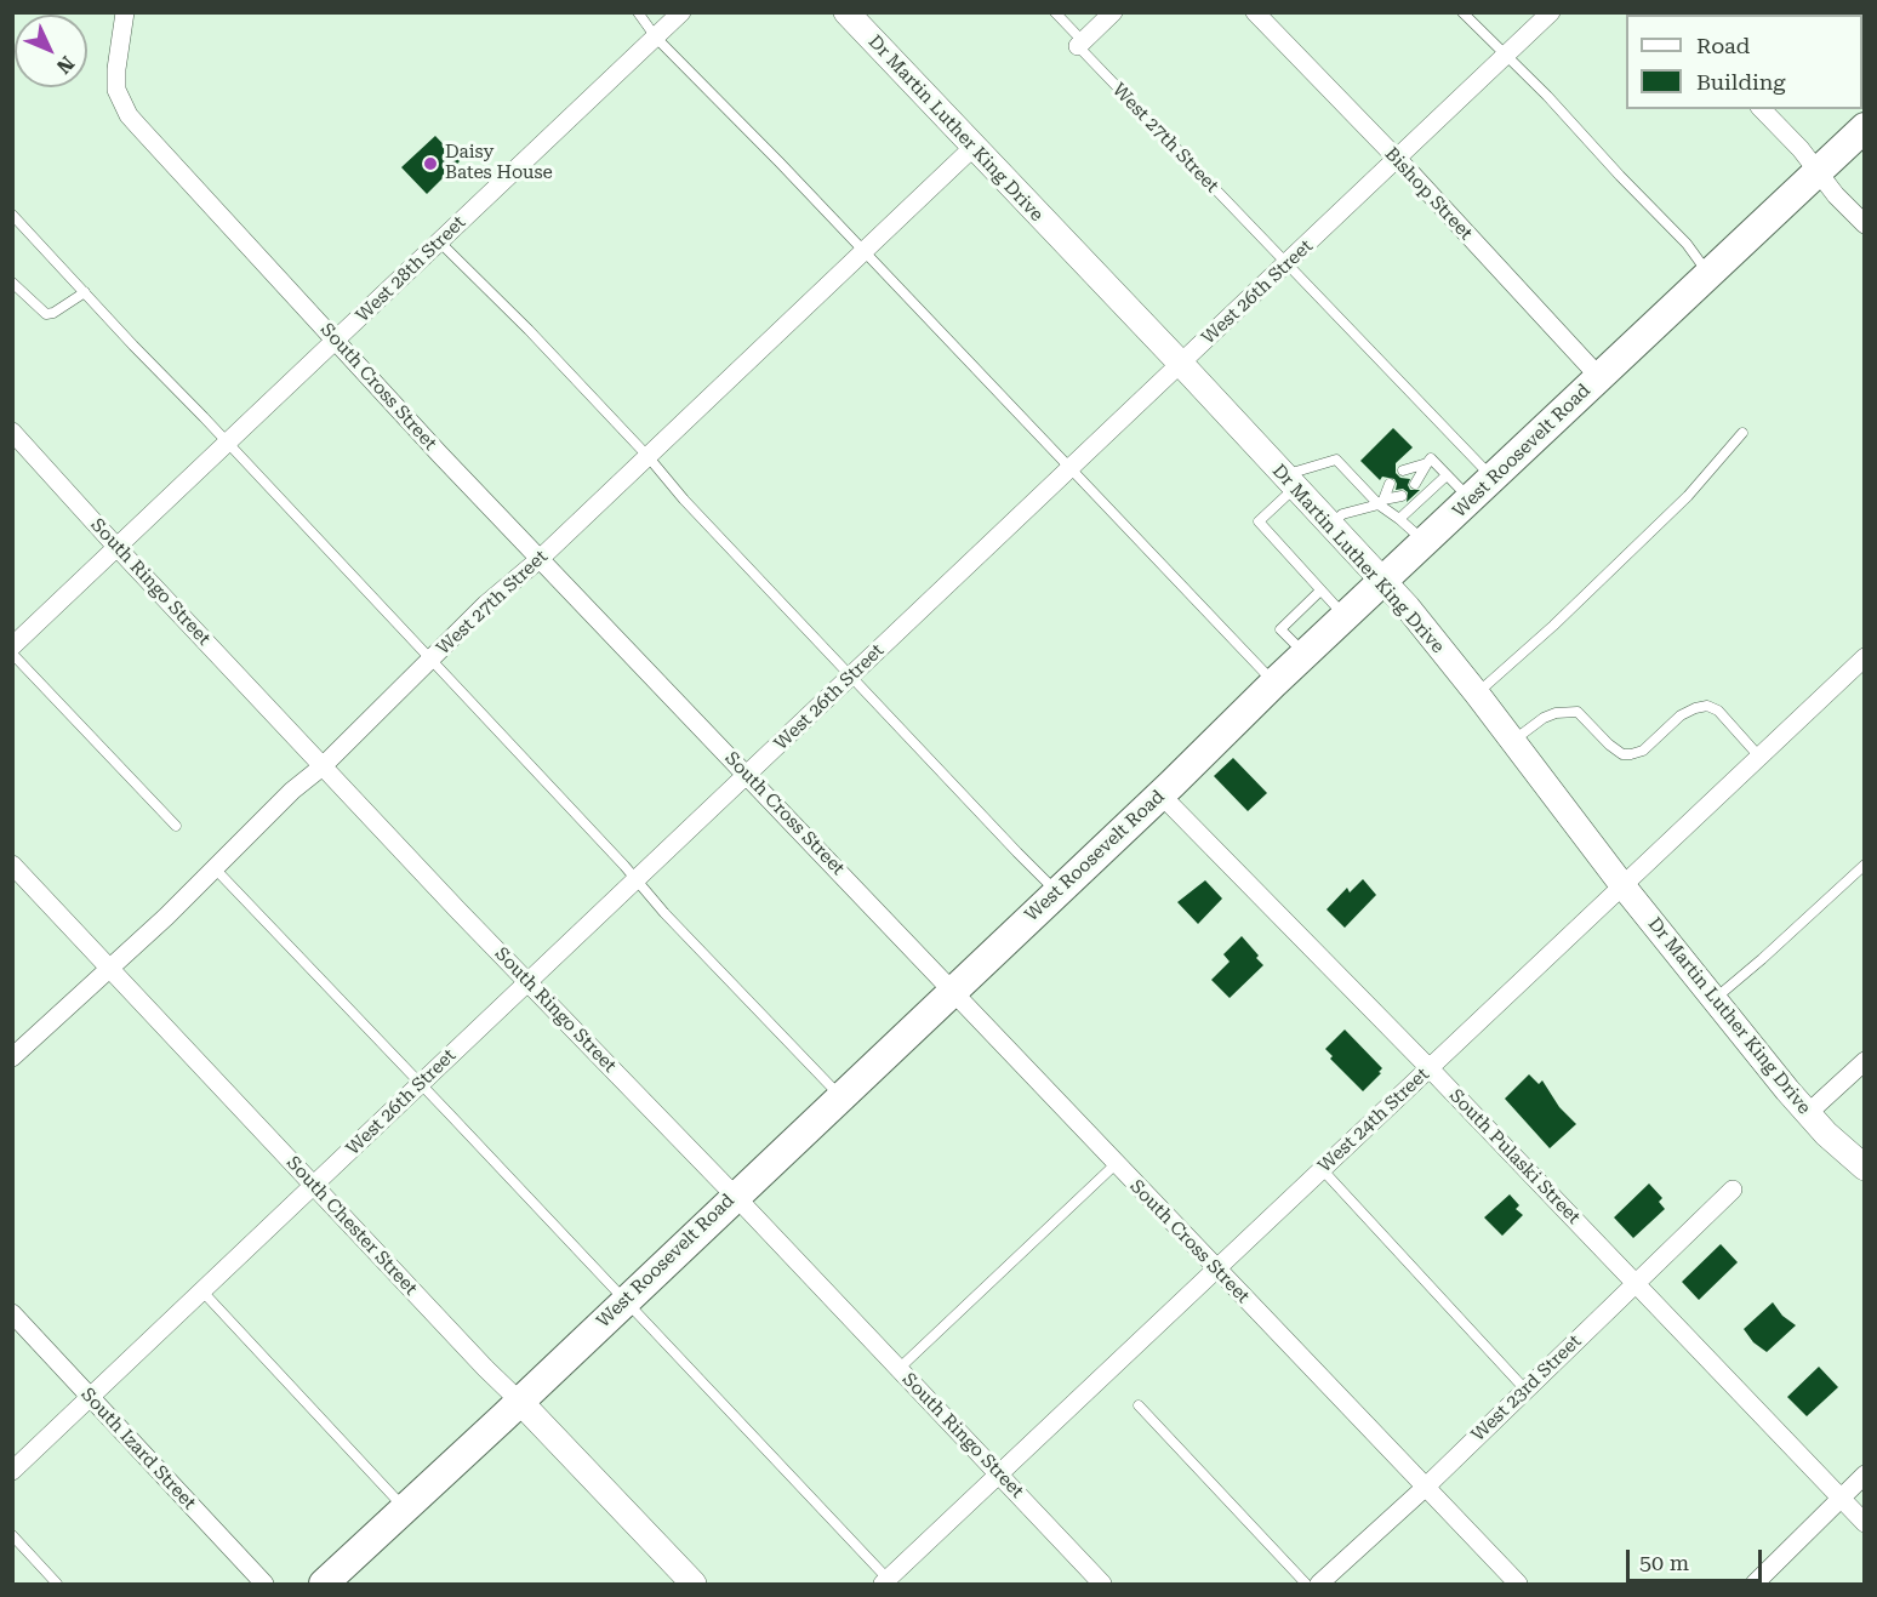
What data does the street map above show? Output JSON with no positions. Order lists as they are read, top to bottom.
{
  "streets": {
    "main road": ["Dr Martin Luther King Drive", "West Roosevelt Road", "South Chester Street"],
    "street": [
      "West 27th Street",
      "Bishop Street",
      "West 28th Street",
      "West 26th Street",
      "South Cross Street",
      "South Ringo Street",
      "West 24th Street",
      "South Pulaski Street",
      "West 23rd Street",
      "South Izard Street"
    ]
  },
  "crossings": [
    ["Dr Martin Luther King Drive", "West 27th Street"],
    ["Dr Martin Luther King Drive", "West 26th Street"],
    ["Dr Martin Luther King Drive", "West Roosevelt Road"],
    ["Dr Martin Luther King Drive", "West 24th Street"],
    ["West 27th Street", "West 26th Street"],
    ["West 27th Street", "South Cross Street"],
    ["West 27th Street", "West Roosevelt Road"],
    ["West 27th Street", "South Ringo Street"],
    ["West 27th Street", "South Chester Street"],
    ["Bishop Street", "West 26th Street"],
    ["Bishop Street", "West Roosevelt Road"],
    ["West 28th Street", "South Cross Street"],
    ["West 28th Street", "South Ringo Street"],
    ["West 26th Street", "South Cross Street"],
    ["West 26th Street", "South Ringo Street"],
    ["West 26th Street", "South Chester Street"],
    ["West 26th Street", "South Izard Street"],
    ["South Cross Street", "West Roosevelt Road"],
    ["South Cross Street", "West 24th Street"],
    ["South Cross Street", "West 23rd Street"],
    ["West Roosevelt Road", "South Ringo Street"],
    ["West Roosevelt Road", "South Pulaski Street"],
    ["West Roosevelt Road", "South Chester Street"],
    ["South Ringo Street", "West 24th Street"],
    ["West 24th Street", "South Pulaski Street"],
    ["South Pulaski Street", "West 23rd Street"]
  ],
  "places": ["Daisy Bates House"],
  "legend": ["Road", "Building"],
  "scale_bar": "50 m",
  "north": "bottom right"
}
